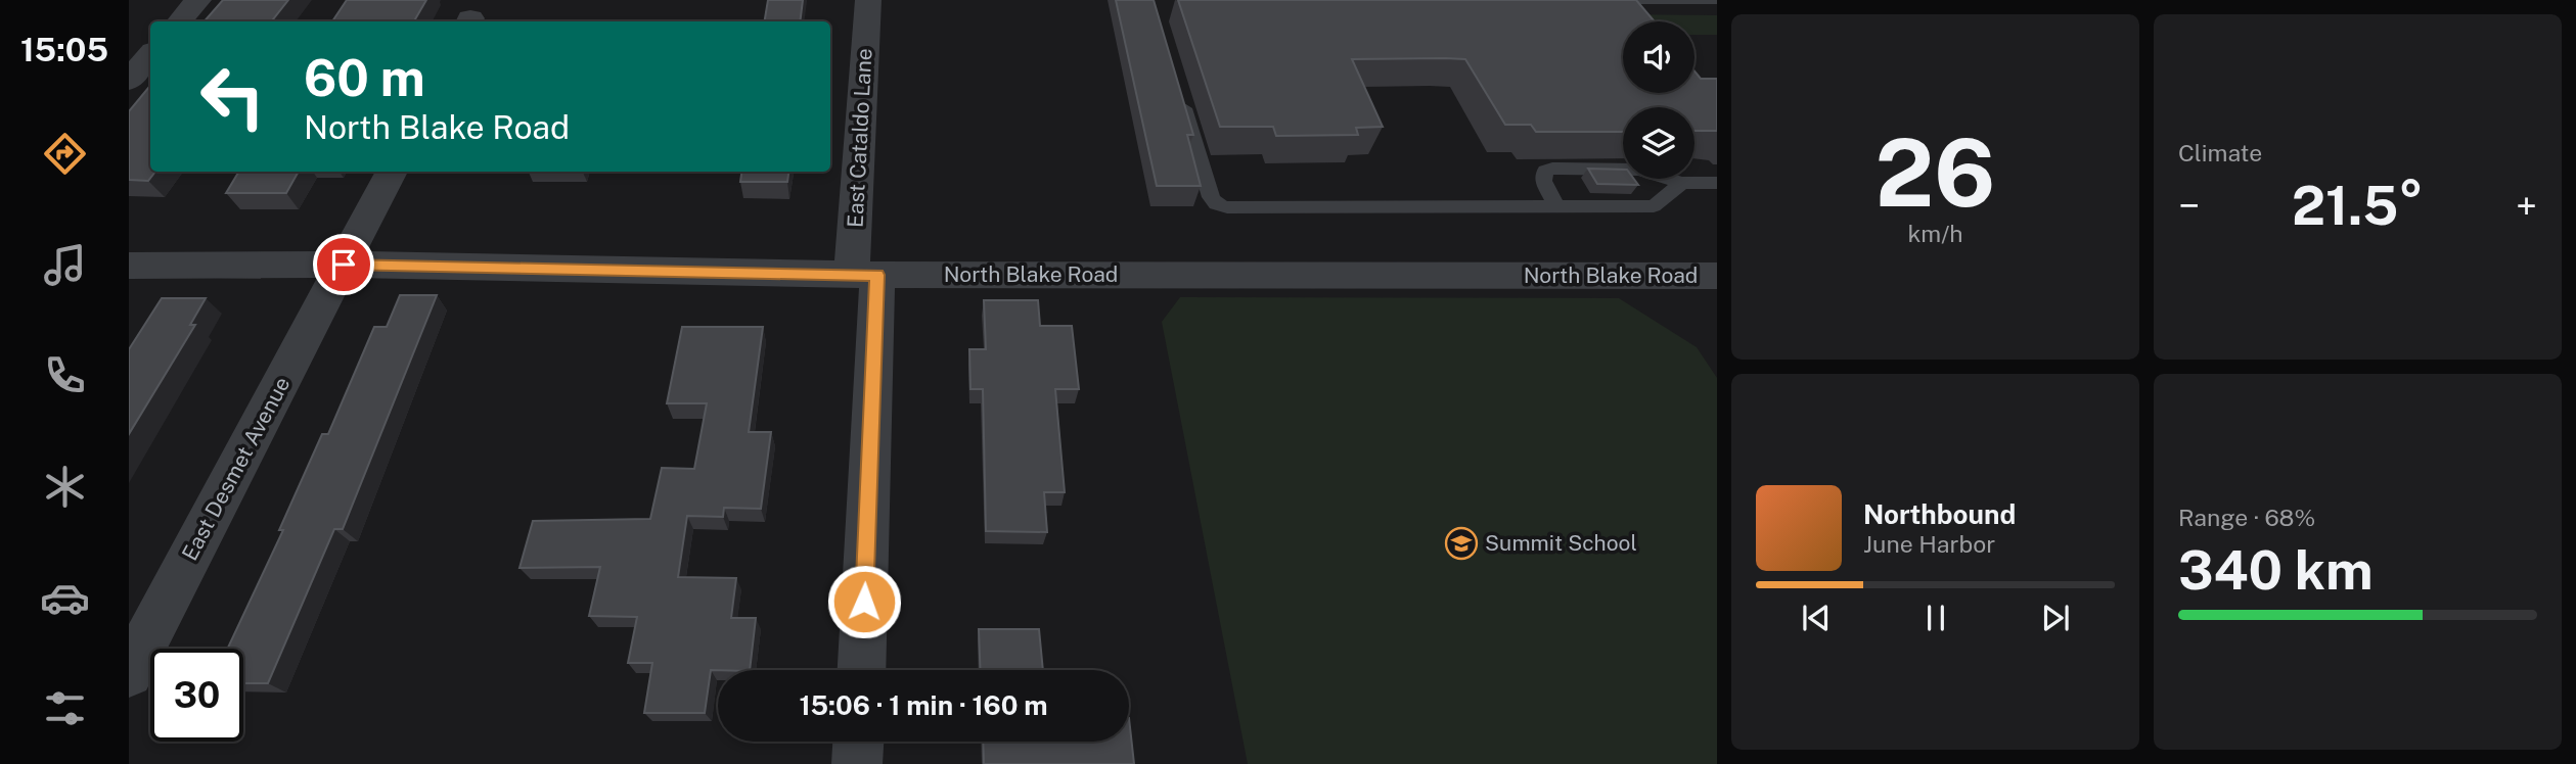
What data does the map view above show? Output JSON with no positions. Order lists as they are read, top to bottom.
{
  "streets": {
    "street": ["East Cataldo Lane", "North Blake Road", "East Desmet Avenue"]
  },
  "crossings": [
    ["East Cataldo Lane", "North Blake Road"],
    ["North Blake Road", "East Desmet Avenue"]
  ],
  "places": {
    "school or university": ["Summit School"]
  },
  "page": {
    "tabs": "15:05",
    "tile": [
      ["26", "km/h"],
      "Climate",
      ["Range · 68%", "340 km"]
    ],
    "turn": ["60 m", "North Blake Road"],
    "heat": ["−", "21.5°", "+"],
    "song": ["Northbound", "June Harbor"],
    "limit": "30",
    "trip": "15:06 · 1 min · 160 m"
  }
}
